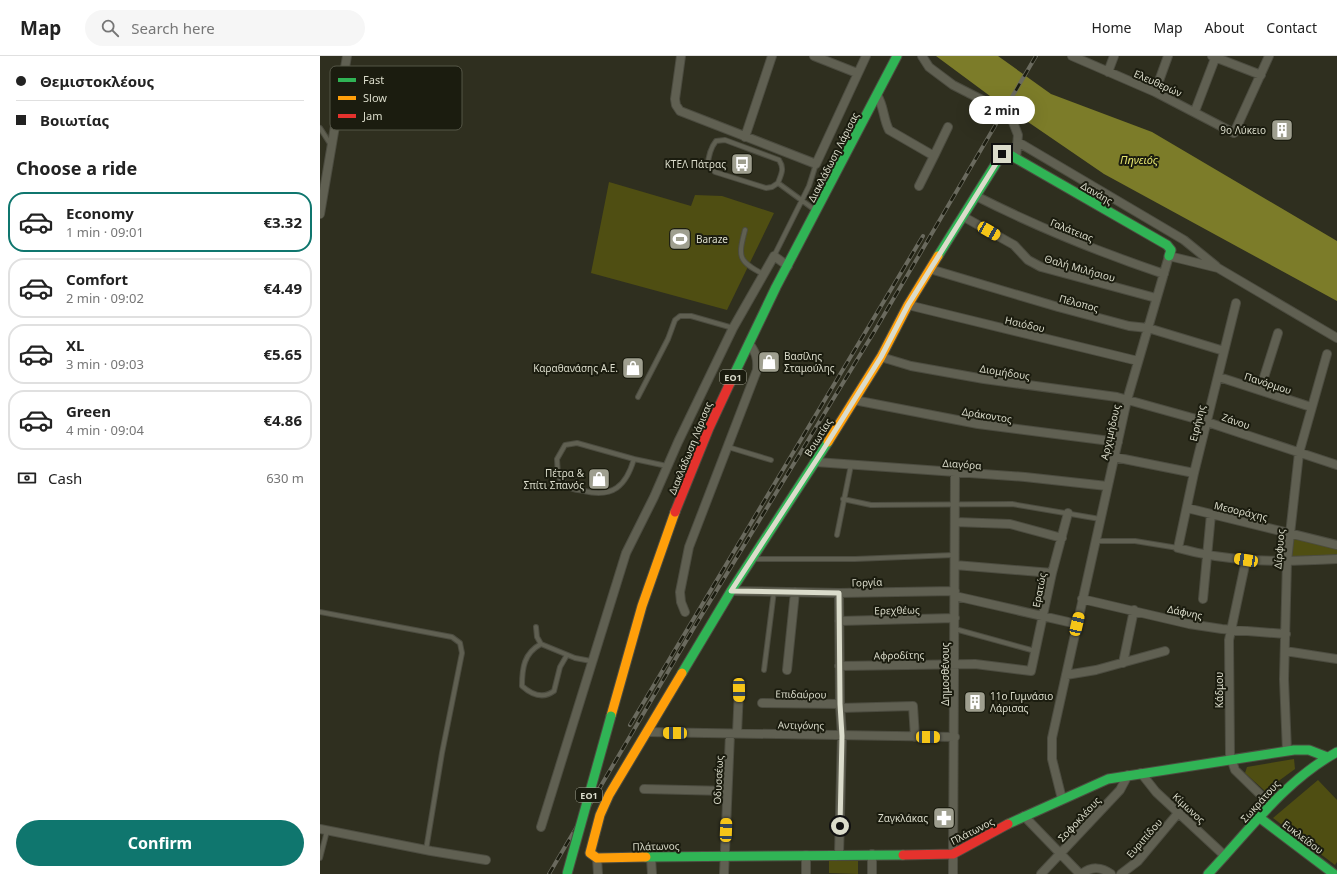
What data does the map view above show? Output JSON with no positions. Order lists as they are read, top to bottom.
{
  "streets": {
    "street": [
      "Ελευθερών",
      "Διακλάδωση Λάρισας",
      "Δανάης",
      "Γαλάτειας",
      "Θαλή Μιλήσιου",
      "Πέλοπος",
      "Ησιόδου",
      "Διομήδους",
      "ΕΟ1",
      "Πανόρμου",
      "Δράκοντος",
      "Ζάνου",
      "Ειρήνης",
      "Αρχιμήδους",
      "Βοιωτίας",
      "Διαγόρα",
      "Μεσοράχης",
      "Δίρφυος",
      "Γοργία",
      "Ερατώς",
      "Ερεχθέως",
      "Δάφνης",
      "Αφροδίτης",
      "Δημοσθένους",
      "Κάδμου",
      "Επιδαύρου",
      "Αντιγόνης",
      "Οδυσσέως",
      "Σωκράτους",
      "Κίμωνος",
      "Σοφοκλέους",
      "Πλάτωνος",
      "Ευκλείδου",
      "Ευριπίδου"
    ]
  },
  "crossings": [
    ["Δανάης", "Αρχιμήδους"],
    ["Δανάης", "Βοιωτίας"],
    ["Γαλάτειας", "Αρχιμήδους"],
    ["Γαλάτειας", "Βοιωτίας"],
    ["Θαλή Μιλήσιου", "Αρχιμήδους"],
    ["Θαλή Μιλήσιου", "Βοιωτίας"],
    ["Πέλοπος", "Ειρήνης"],
    ["Πέλοπος", "Αρχιμήδους"],
    ["Πέλοπος", "Βοιωτίας"],
    ["Ησιόδου", "Αρχιμήδους"],
    ["Ησιόδου", "Βοιωτίας"],
    ["Διομήδους", "Ζάνου"],
    ["Διομήδους", "Αρχιμήδους"],
    ["Διομήδους", "Βοιωτίας"],
    ["Πανόρμου", "Ειρήνης"],
    ["Πανόρμου", "Δίρφυος"],
    ["Δράκοντος", "Αρχιμήδους"],
    ["Δράκοντος", "Βοιωτίας"],
    ["Ζάνου", "Ειρήνης"],
    ["Ζάνου", "Αρχιμήδους"],
    ["Ζάνου", "Δίρφυος"],
    ["Ειρήνης", "Μεσοράχης"],
    ["Αρχιμήδους", "Διαγόρα"],
    ["Αρχιμήδους", "Γοργία"],
    ["Αρχιμήδους", "Δάφνης"],
    ["Αρχιμήδους", "Πλάτωνος"],
    ["Βοιωτίας", "Διαγόρα"],
    ["Βοιωτίας", "Γοργία"],
    ["Βοιωτίας", "Αντιγόνης"],
    ["Βοιωτίας", "Πλάτωνος"],
    ["Διαγόρα", "Δημοσθένους"],
    ["Μεσοράχης", "Δίρφυος"],
    ["Δίρφυος", "Δάφνης"],
    ["Δίρφυος", "Πλάτωνος"],
    ["Γοργία", "Ερατώς"],
    ["Γοργία", "Δημοσθένους"],
    ["Ερατώς", "Αφροδίτης"],
    ["Ερεχθέως", "Δημοσθένους"],
    ["Δάφνης", "Κάδμου"],
    ["Αφροδίτης", "Δημοσθένους"],
    ["Δημοσθένους", "Αντιγόνης"],
    ["Δημοσθένους", "Πλάτωνος"],
    ["Κάδμου", "Πλάτωνος"],
    ["Επιδαύρου", "Αντιγόνης"],
    ["Αντιγόνης", "Οδυσσέως"],
    ["Οδυσσέως", "Πλάτωνος"],
    ["Σωκράτους", "Κίμωνος"],
    ["Σωκράτους", "Πλάτωνος"],
    ["Σωκράτους", "Ευκλείδου"],
    ["Κίμωνος", "Πλάτωνος"],
    ["Κίμωνος", "Ευριπίδου"],
    ["Σοφοκλέους", "Πλάτωνος"]
  ],
  "water": ["Πηνειός"],
  "places": {
    "building": ["9ο Λύκειο", "11ο Γυμνάσιο Λάρισας"],
    "bus stop": ["ΚΤΕΛ Πάτρας"],
    "sports": ["Baraze"],
    "shop": ["Βασίλης Σταμούλης", "Καραθανάσης Α.Ε.", "Πέτρα & Σπίτι Σπανός"],
    "pharmacy": ["Ζαγκλάκας"]
  },
  "legend": ["Fast", "Slow", "Jam"],
  "page": {
    "header": "Map",
    "search": "Search here",
    "nav": [
      "Home",
      "Map",
      "About",
      "Contact"
    ],
    "banner": ["Θεμιστοκλέους", "Βοιωτίας"],
    "bubble": "2 min",
    "heading": "Choose a ride",
    "list": [
      {
        "name": "Economy",
        "note": "1 min · 09:01",
        "value": "€3.32"
      },
      {
        "name": "Comfort",
        "note": "2 min · 09:02",
        "value": "€4.49"
      },
      {
        "name": "XL",
        "note": "3 min · 09:03",
        "value": "€5.65"
      },
      {
        "name": "Green",
        "note": "4 min · 09:04",
        "value": "€4.86"
      }
    ],
    "pay": ["Cash", "630 m"],
    "buttons": "Confirm"
  }
}
